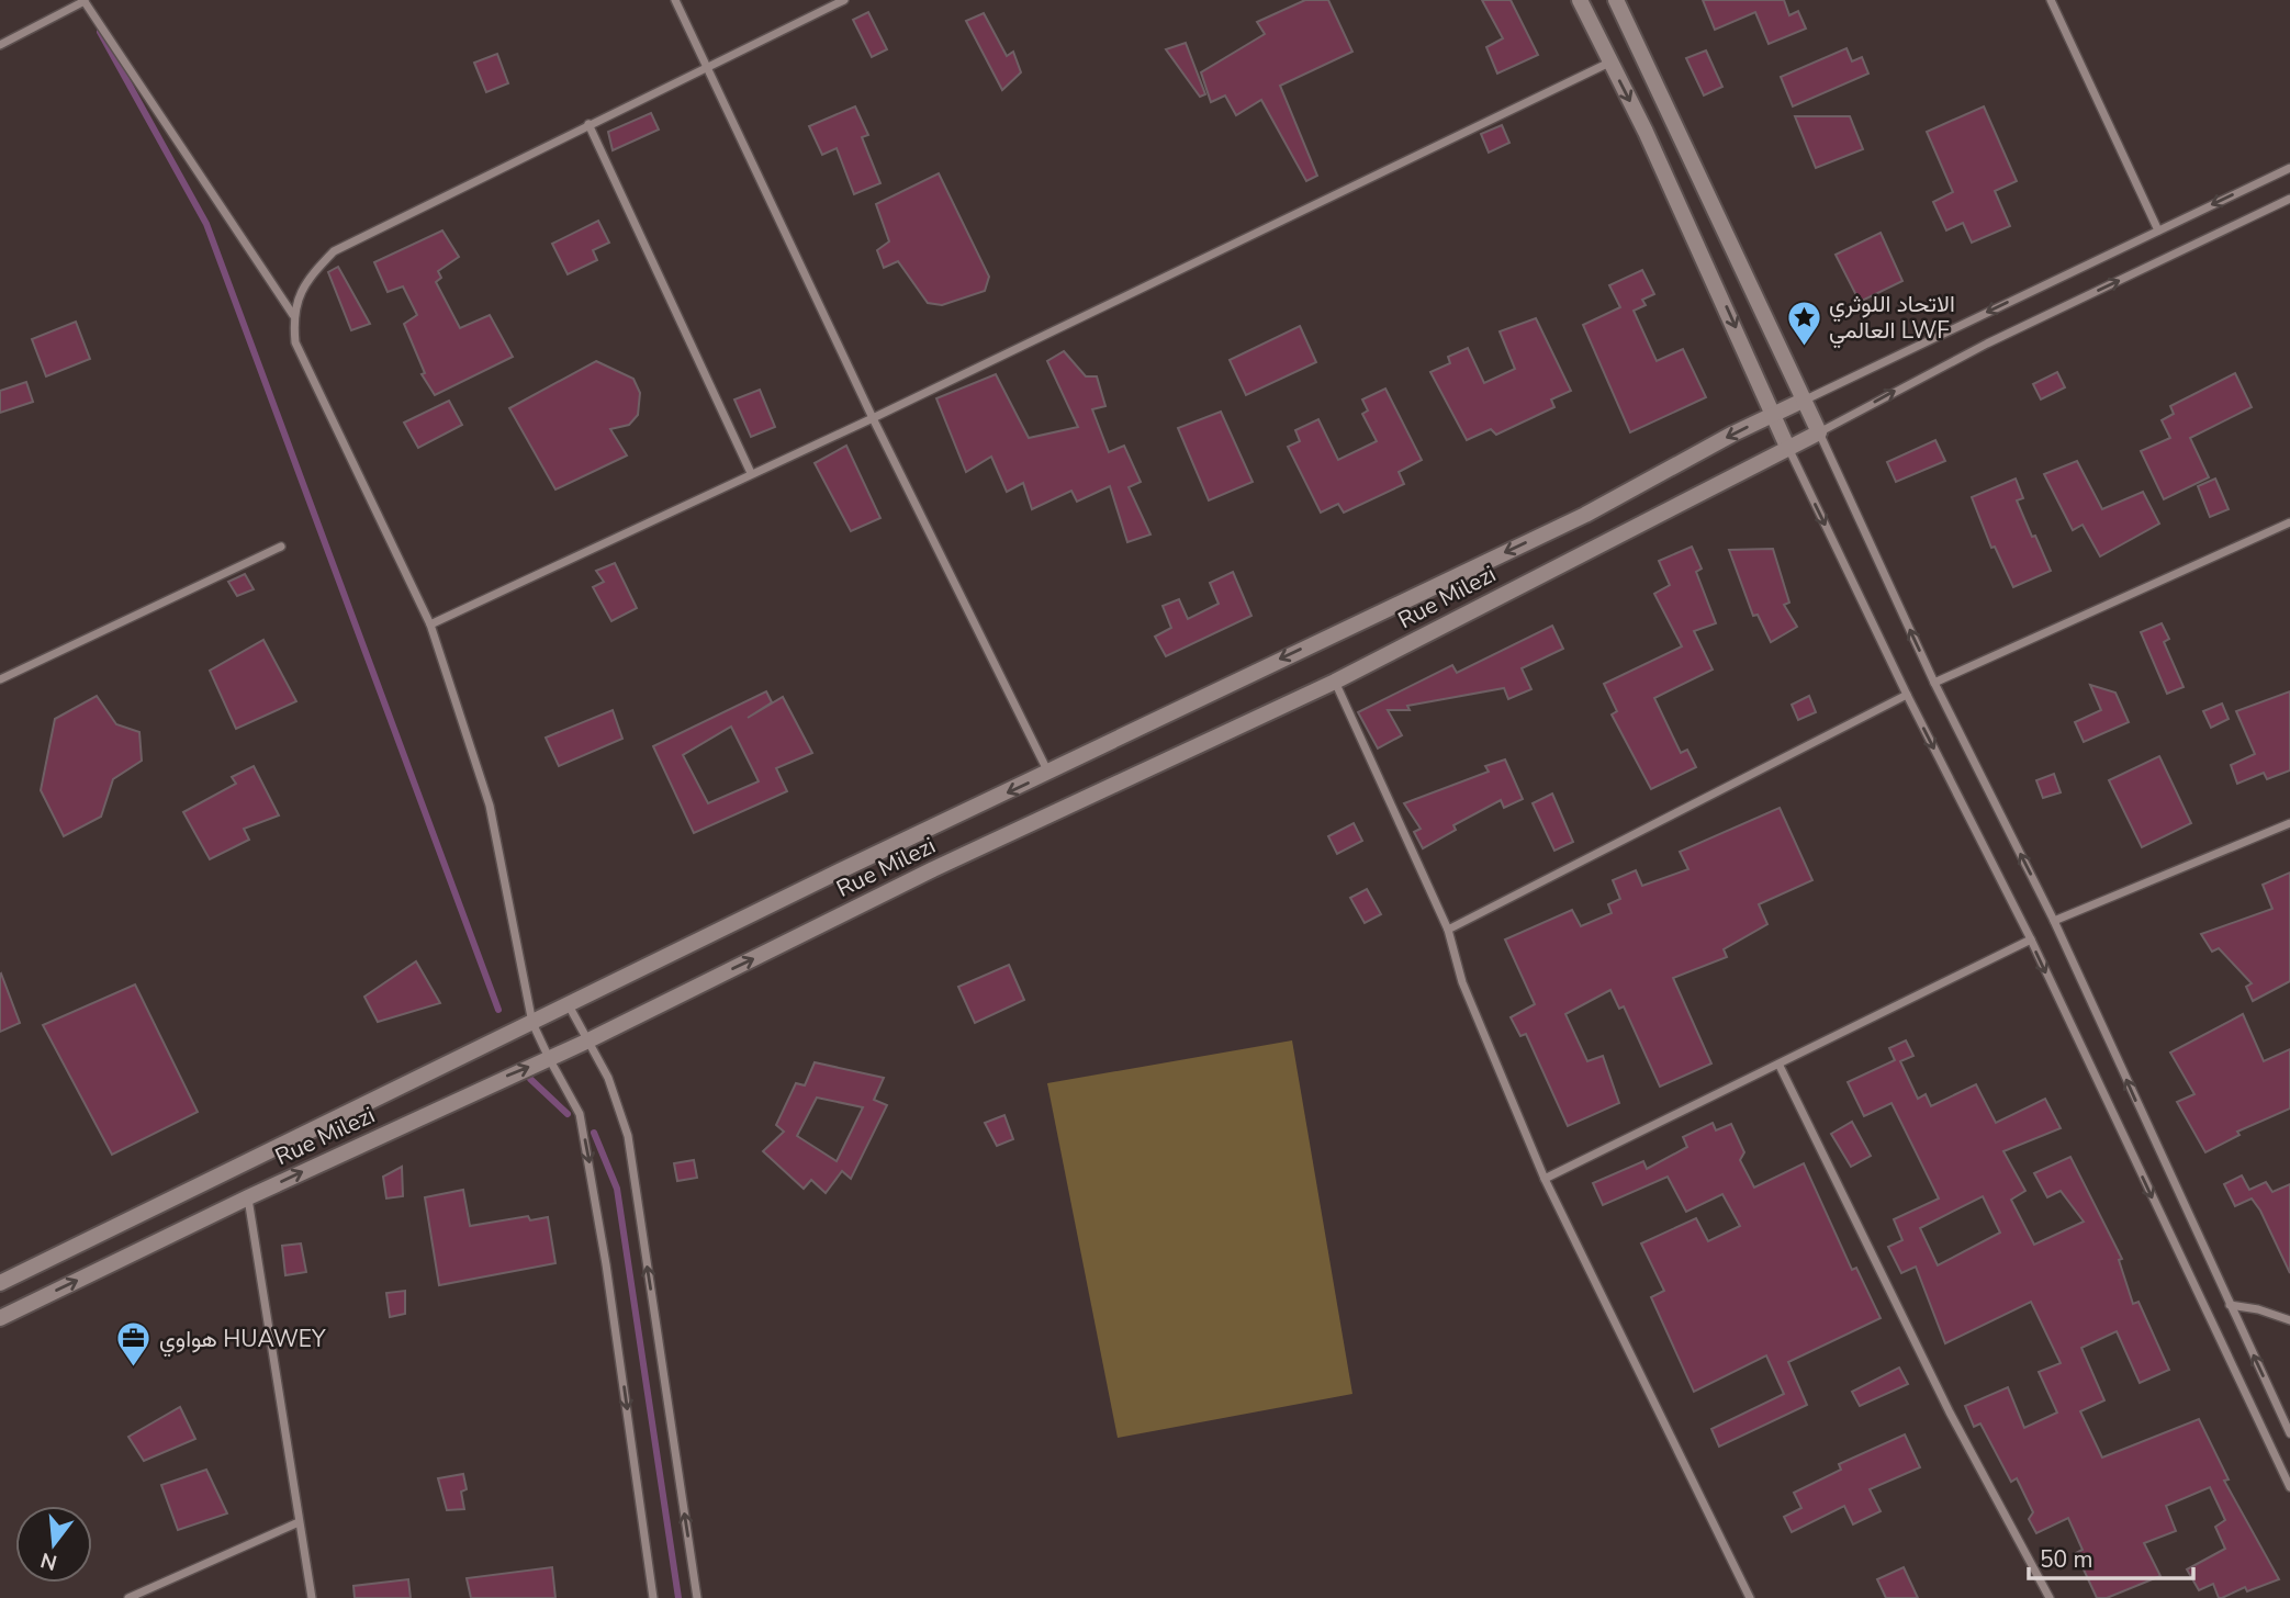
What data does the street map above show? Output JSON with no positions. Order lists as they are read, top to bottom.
{
  "streets": {
    "street": ["Rue Milezi"]
  },
  "places": {
    "place": ["الاتحاد اللوثري العالمي LWF"],
    "office": ["هواوي HUAWEY"]
  },
  "scale_bar": "50 m",
  "north": "bottom"
}
